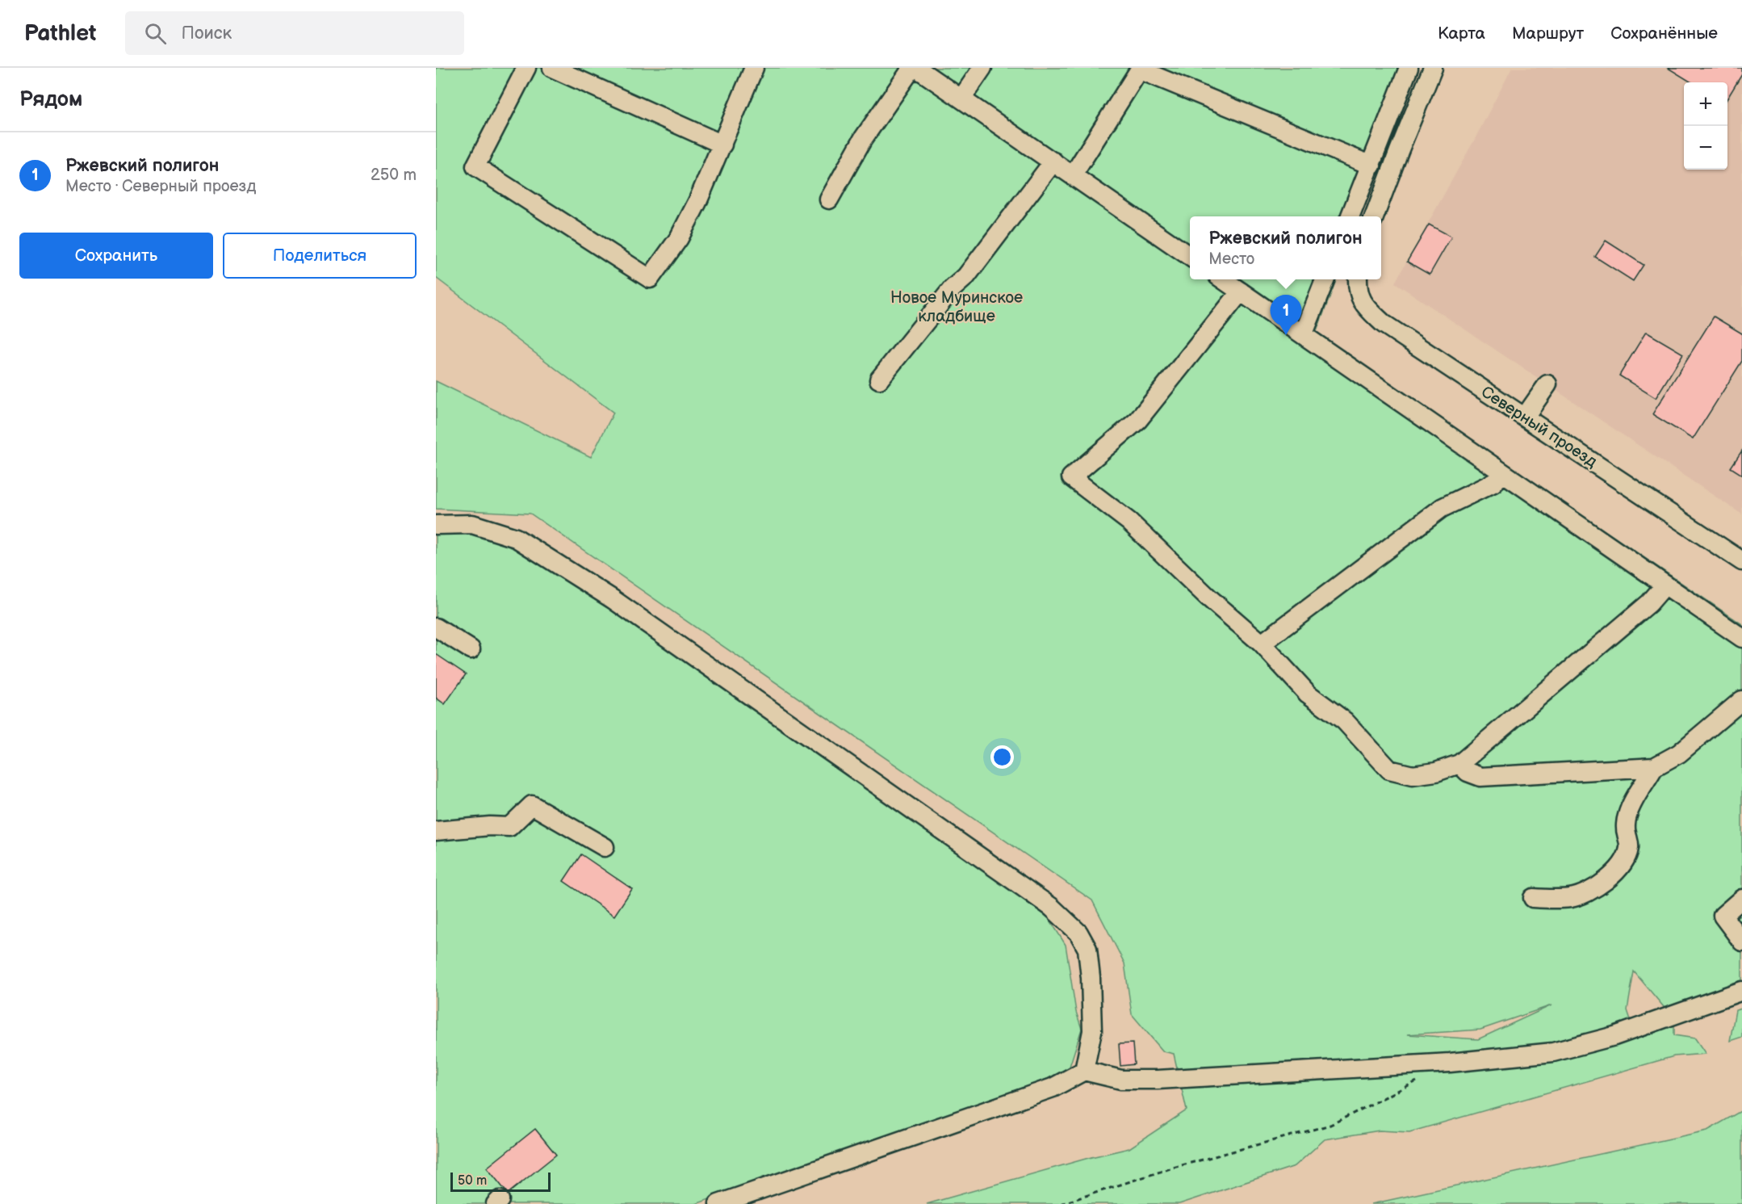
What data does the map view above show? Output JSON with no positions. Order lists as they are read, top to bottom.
{
  "streets": {
    "street": ["Северный проезд"]
  },
  "parks": ["Новое Муринское кладбище"],
  "scale_bar": "50 m",
  "page": {
    "header": "Pathlet",
    "search": "Поиск",
    "nav": ["Карта", "Маршрут", "Сохранённые"],
    "heading": "Рядом",
    "map_buttons": ["+", "−"],
    "list": [
      {
        "mark": "1",
        "name": "Ржевский полигон",
        "note": "Место · Северный проезд",
        "value": "250 m"
      }
    ],
    "popup": ["Ржевский полигон", "Место"],
    "buttons": ["Сохранить", "Поделиться"],
    "pins": "1",
    "scale": "50 m"
  }
}
